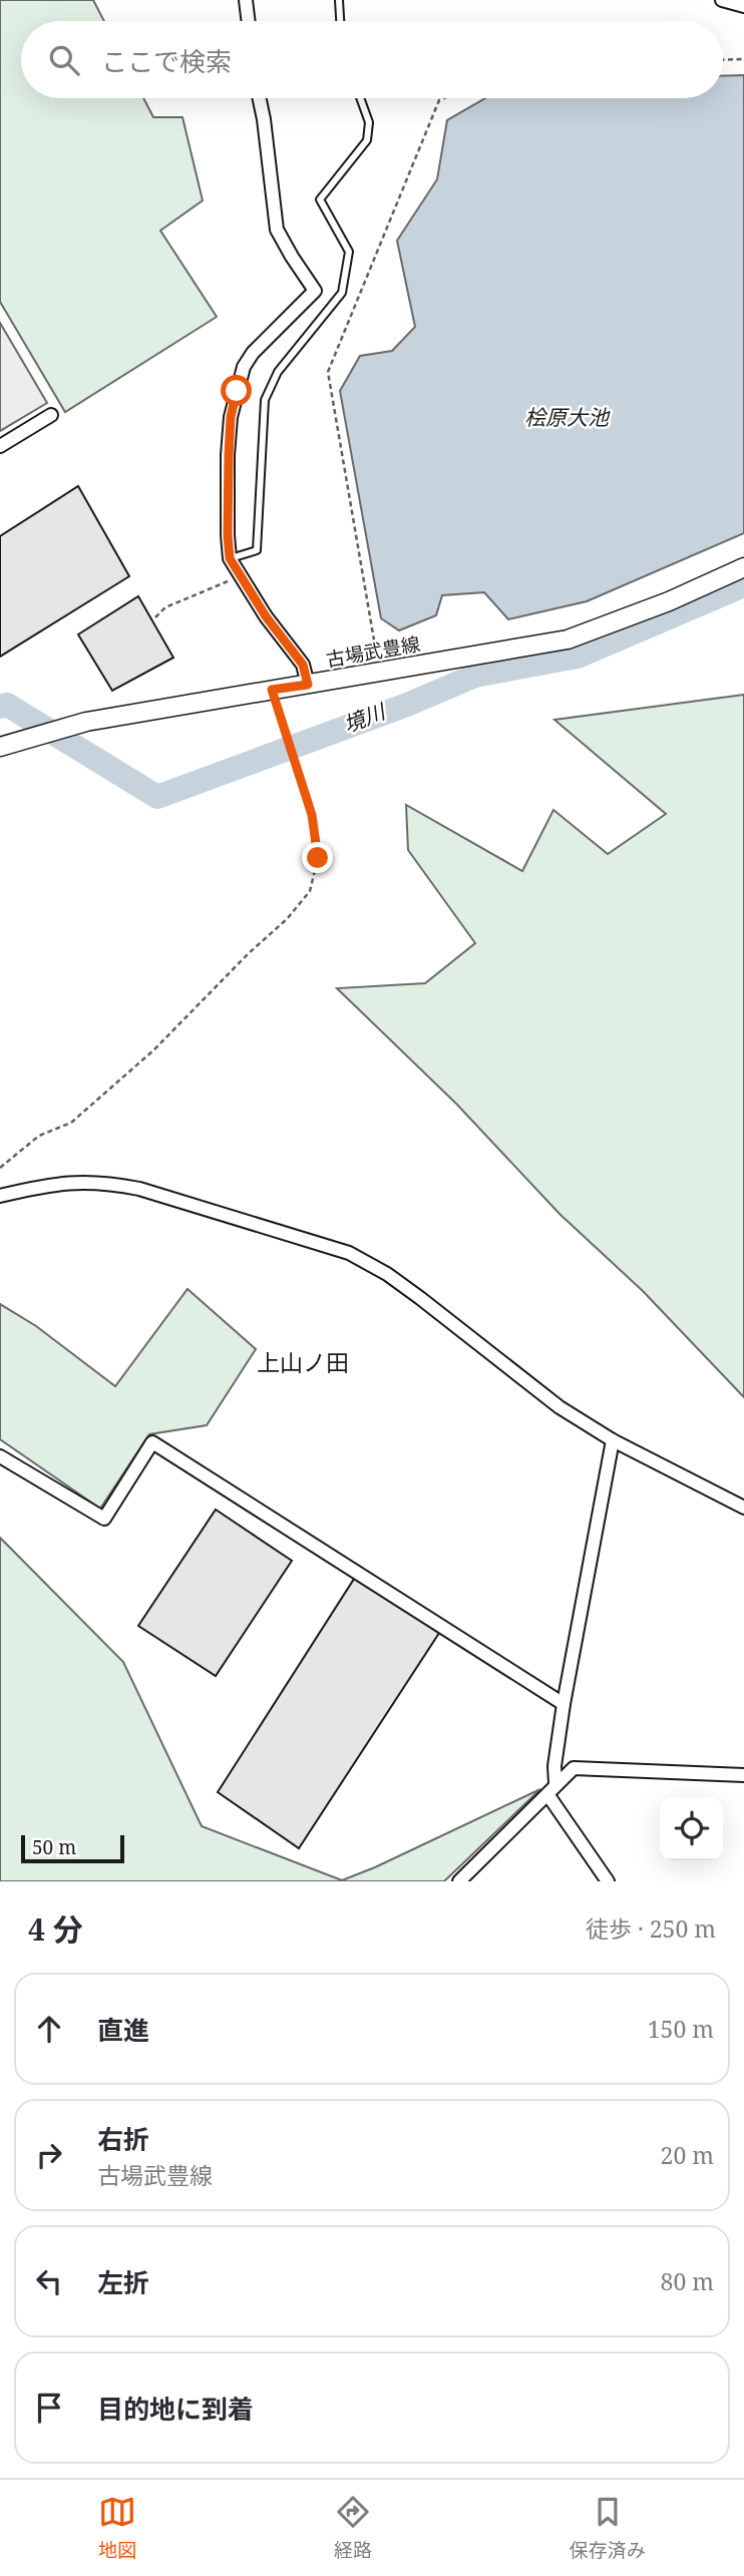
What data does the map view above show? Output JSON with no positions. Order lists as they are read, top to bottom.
{
  "streets": {
    "main road": ["古場武豊線"]
  },
  "districts": ["上山ノ田"],
  "water": ["桧原大池", "境川"],
  "scale_bar": "50 m",
  "page": {
    "search": "ここで検索",
    "scale": "50 m",
    "heading": ["4 分", "徒歩 · 250 m"],
    "list": [
      ["直進", "150 m"],
      ["右折", "古場武豊線", "20 m"],
      ["左折", "80 m"],
      "目的地に到着"
    ],
    "nav": ["地図", "経路", "保存済み"]
  }
}
